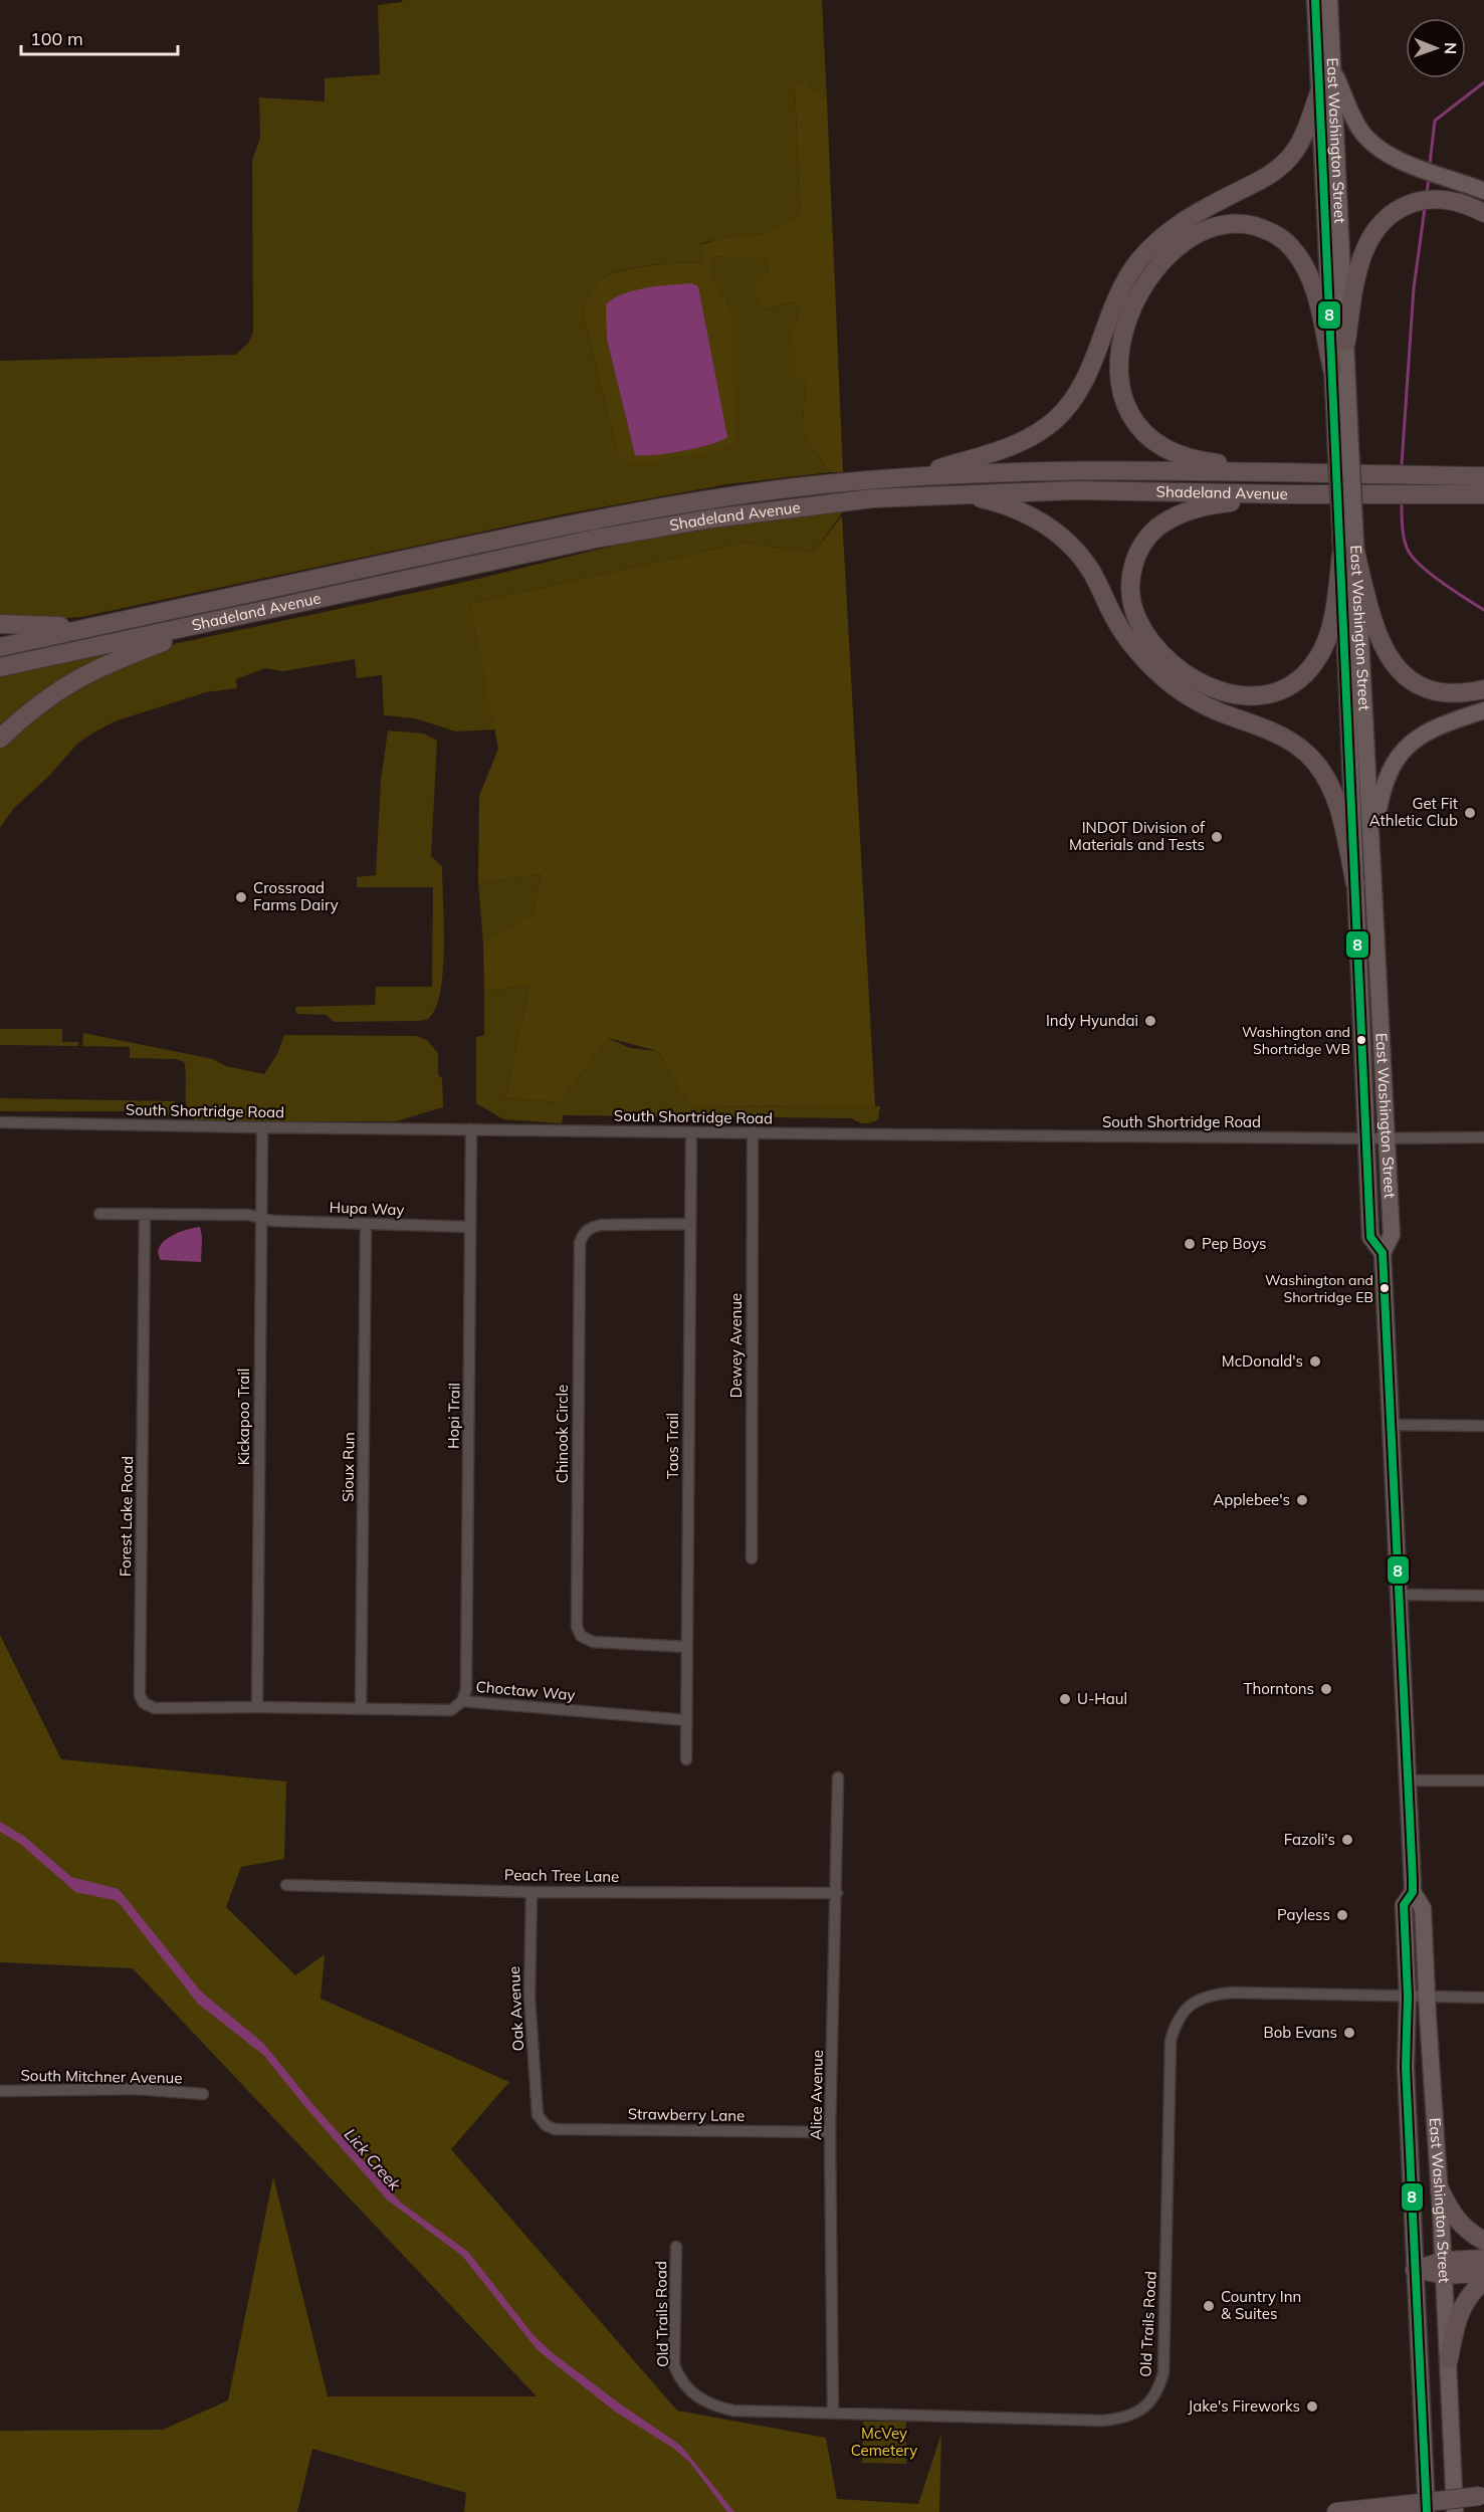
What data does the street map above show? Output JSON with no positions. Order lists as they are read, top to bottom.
{
  "streets": {
    "highway": ["Shadeland Avenue"],
    "main road": ["East Washington Street"],
    "street": [
      "South Shortridge Road",
      "Hupa Way",
      "Dewey Avenue",
      "Hopi Trail",
      "Kickapoo Trail",
      "Chinook Circle",
      "Taos Trail",
      "Sioux Run",
      "Forest Lake Road",
      "Choctaw Way",
      "Peach Tree Lane",
      "Oak Avenue",
      "South Mitchner Avenue",
      "Alice Avenue",
      "Strawberry Lane",
      "Old Trails Road"
    ]
  },
  "crossings": [
    ["East Washington Street", "South Shortridge Road"],
    ["East Washington Street", "Old Trails Road"],
    ["South Shortridge Road", "Dewey Avenue"],
    ["South Shortridge Road", "Hopi Trail"],
    ["South Shortridge Road", "Kickapoo Trail"],
    ["South Shortridge Road", "Taos Trail"],
    ["Hupa Way", "Hopi Trail"],
    ["Hupa Way", "Kickapoo Trail"],
    ["Hupa Way", "Sioux Run"],
    ["Hopi Trail", "Choctaw Way"],
    ["Kickapoo Trail", "Forest Lake Road"],
    ["Kickapoo Trail", "Choctaw Way"],
    ["Chinook Circle", "Taos Trail"],
    ["Taos Trail", "Choctaw Way"],
    ["Sioux Run", "Choctaw Way"],
    ["Forest Lake Road", "Choctaw Way"],
    ["Peach Tree Lane", "Oak Avenue"],
    ["Peach Tree Lane", "Alice Avenue"],
    ["Oak Avenue", "Strawberry Lane"],
    ["Alice Avenue", "Strawberry Lane"],
    ["Alice Avenue", "Old Trails Road"]
  ],
  "water": ["Lick Creek"],
  "parks": ["McVey Cemetery"],
  "places": [
    "Get Fit Athletic Club",
    "INDOT Division of Materials and Tests",
    "Crossroad Farms Dairy",
    "Indy Hyundai",
    "Washington and Shortridge WB",
    "Pep Boys",
    "Washington and Shortridge EB",
    "McDonald's",
    "Applebee's",
    "Thorntons",
    "U-Haul",
    "Fazoli's",
    "Payless",
    "Bob Evans",
    "Country Inn & Suites",
    "Jake's Fireworks"
  ],
  "lines": ["transit line 8"],
  "scale_bar": "100 m",
  "north": "right"
}
